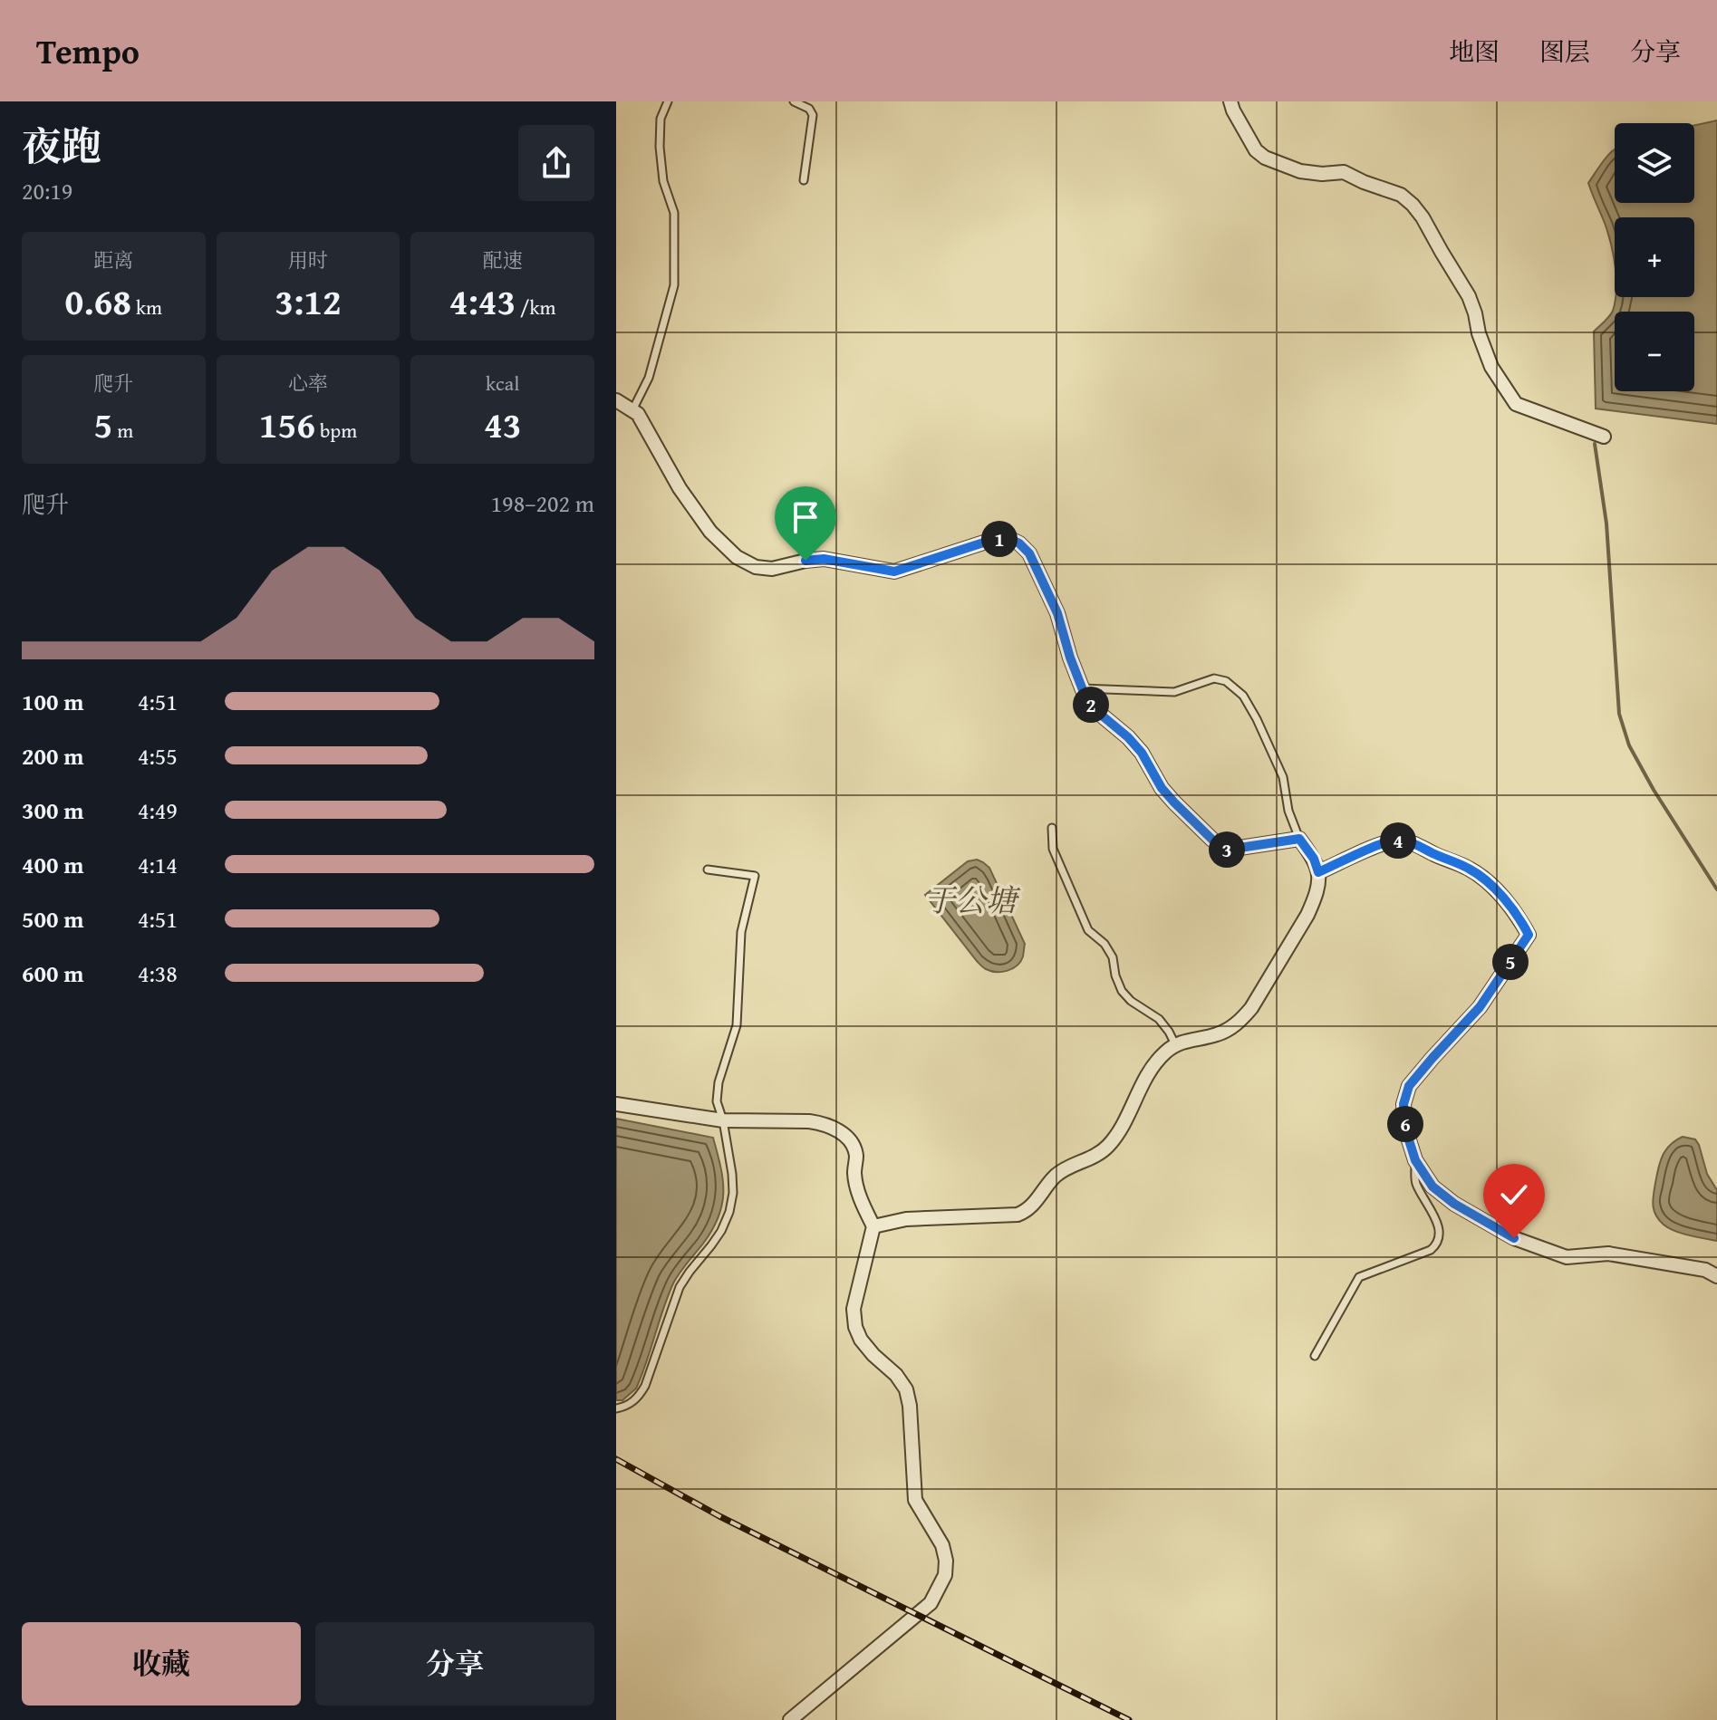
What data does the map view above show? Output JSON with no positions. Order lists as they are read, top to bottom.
{
  "water": ["于公塘"],
  "page": {
    "header": "Tempo",
    "nav": ["地图", "图层", "分享"],
    "heading": ["夜跑", "20:19"],
    "map_buttons": ["+", "−"],
    "stats": [
      ["距离", "0.68 km"],
      ["用时", "3:12"],
      ["配速", "4:43 /km"],
      ["爬升", "5 m"],
      ["心率", "156 bpm"],
      ["kcal", "43"]
    ],
    "chart": ["爬升", "198–202 m"],
    "pins": [
      "1",
      "2",
      "4",
      "3",
      "5",
      "6"
    ],
    "list": [
      {
        "name": "100 m",
        "note": "4:51"
      },
      {
        "name": "200 m",
        "note": "4:55"
      },
      {
        "name": "300 m",
        "note": "4:49"
      },
      {
        "name": "400 m",
        "note": "4:14"
      },
      {
        "name": "500 m",
        "note": "4:51"
      },
      {
        "name": "600 m",
        "note": "4:38"
      }
    ],
    "buttons": ["收藏", "分享"]
  }
}
